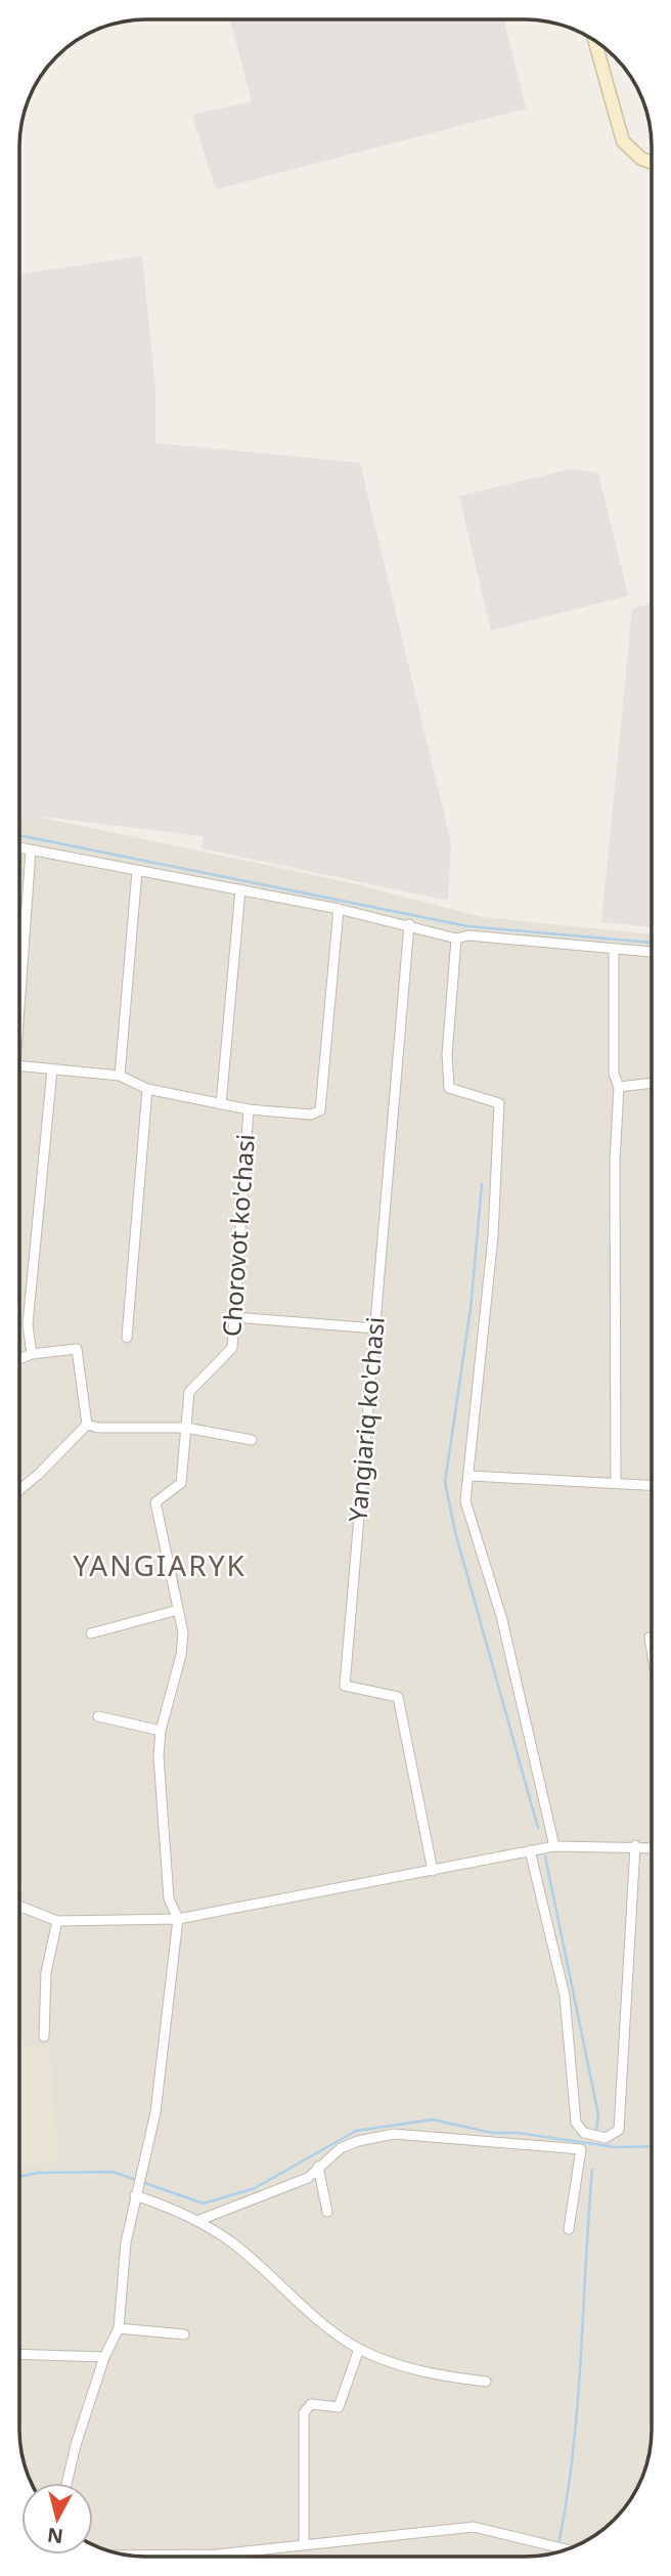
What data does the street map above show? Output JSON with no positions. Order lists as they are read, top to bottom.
{
  "streets": {
    "street": ["Chorovot ko'chasi", "Yangiariq ko'chasi"]
  },
  "districts": ["YANGIARYK"],
  "north": "bottom"
}
